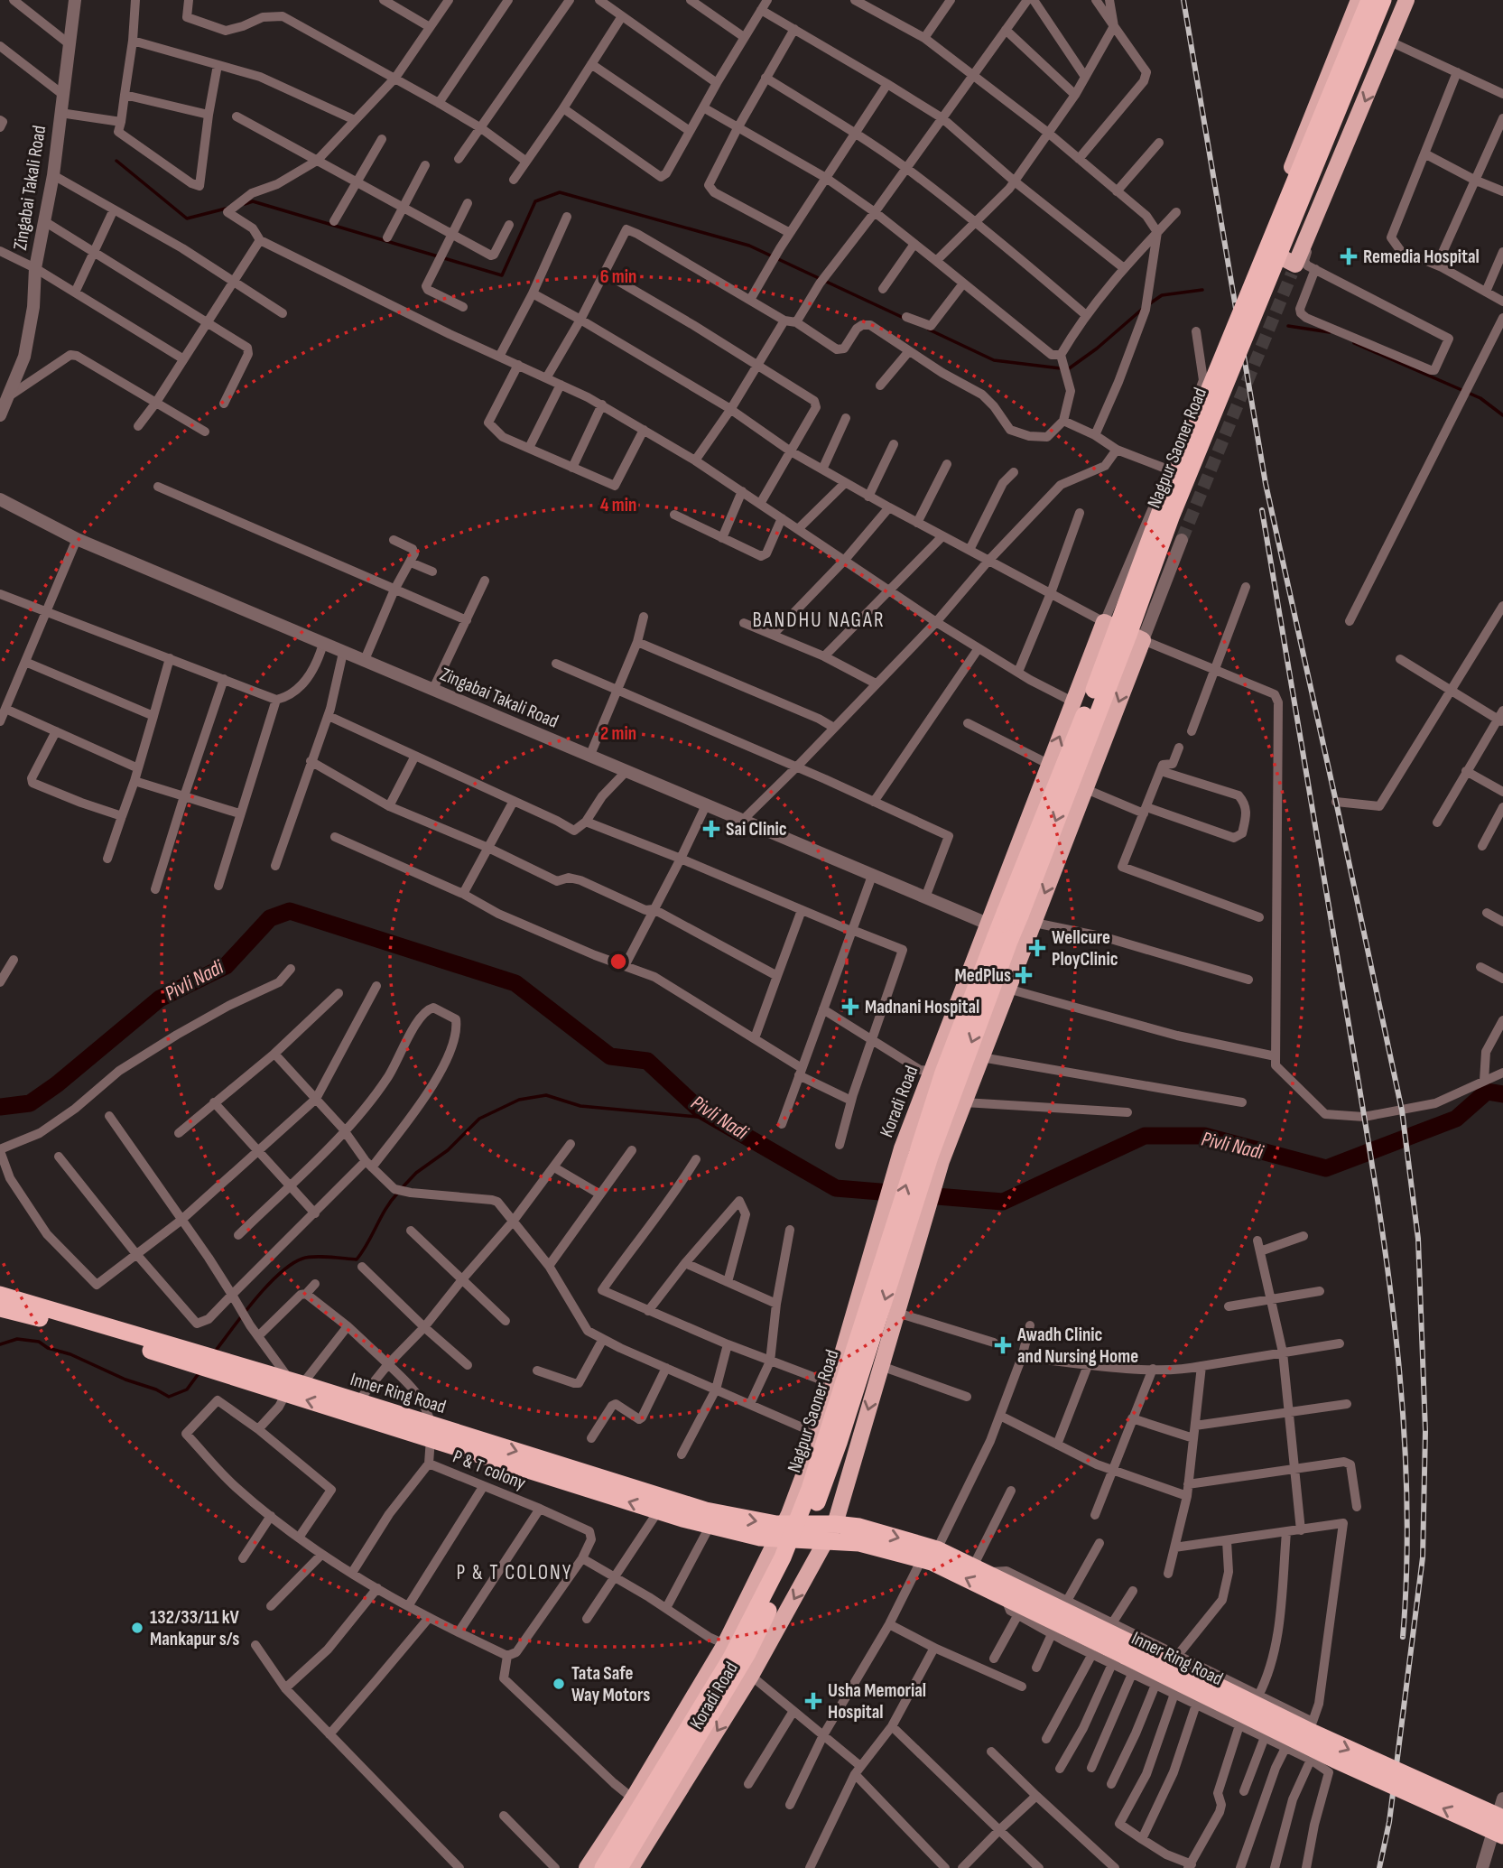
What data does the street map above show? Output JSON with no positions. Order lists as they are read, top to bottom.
{
  "streets": {
    "highway": ["Nagpur Saoner Road", "Koradi Road", "Inner Ring Road"],
    "street": ["Zingabai Takali Road", "P & T colony"]
  },
  "crossings": [
    ["Zingabai Takali Road", "Nagpur Saoner Road"],
    ["Zingabai Takali Road", "Koradi Road"],
    ["Nagpur Saoner Road", "Koradi Road"],
    ["Koradi Road", "Inner Ring Road"],
    ["Inner Ring Road", "P & T colony"]
  ],
  "districts": ["BANDHU NAGAR", "P & T COLONY"],
  "water": ["Pivli Nadi"],
  "places": {
    "health": [
      "Remedia Hospital",
      "Sai Clinic",
      "Wellcure PloyClinic",
      "MedPlus",
      "Madnani Hospital",
      "Awadh Clinic and Nursing Home",
      "Usha Memorial Hospital"
    ],
    "other": ["132/33/11 kV Mankapur s/s", "Tata Safe Way Motors"]
  },
  "rings": ["6 min", "4 min", "2 min"]
}
